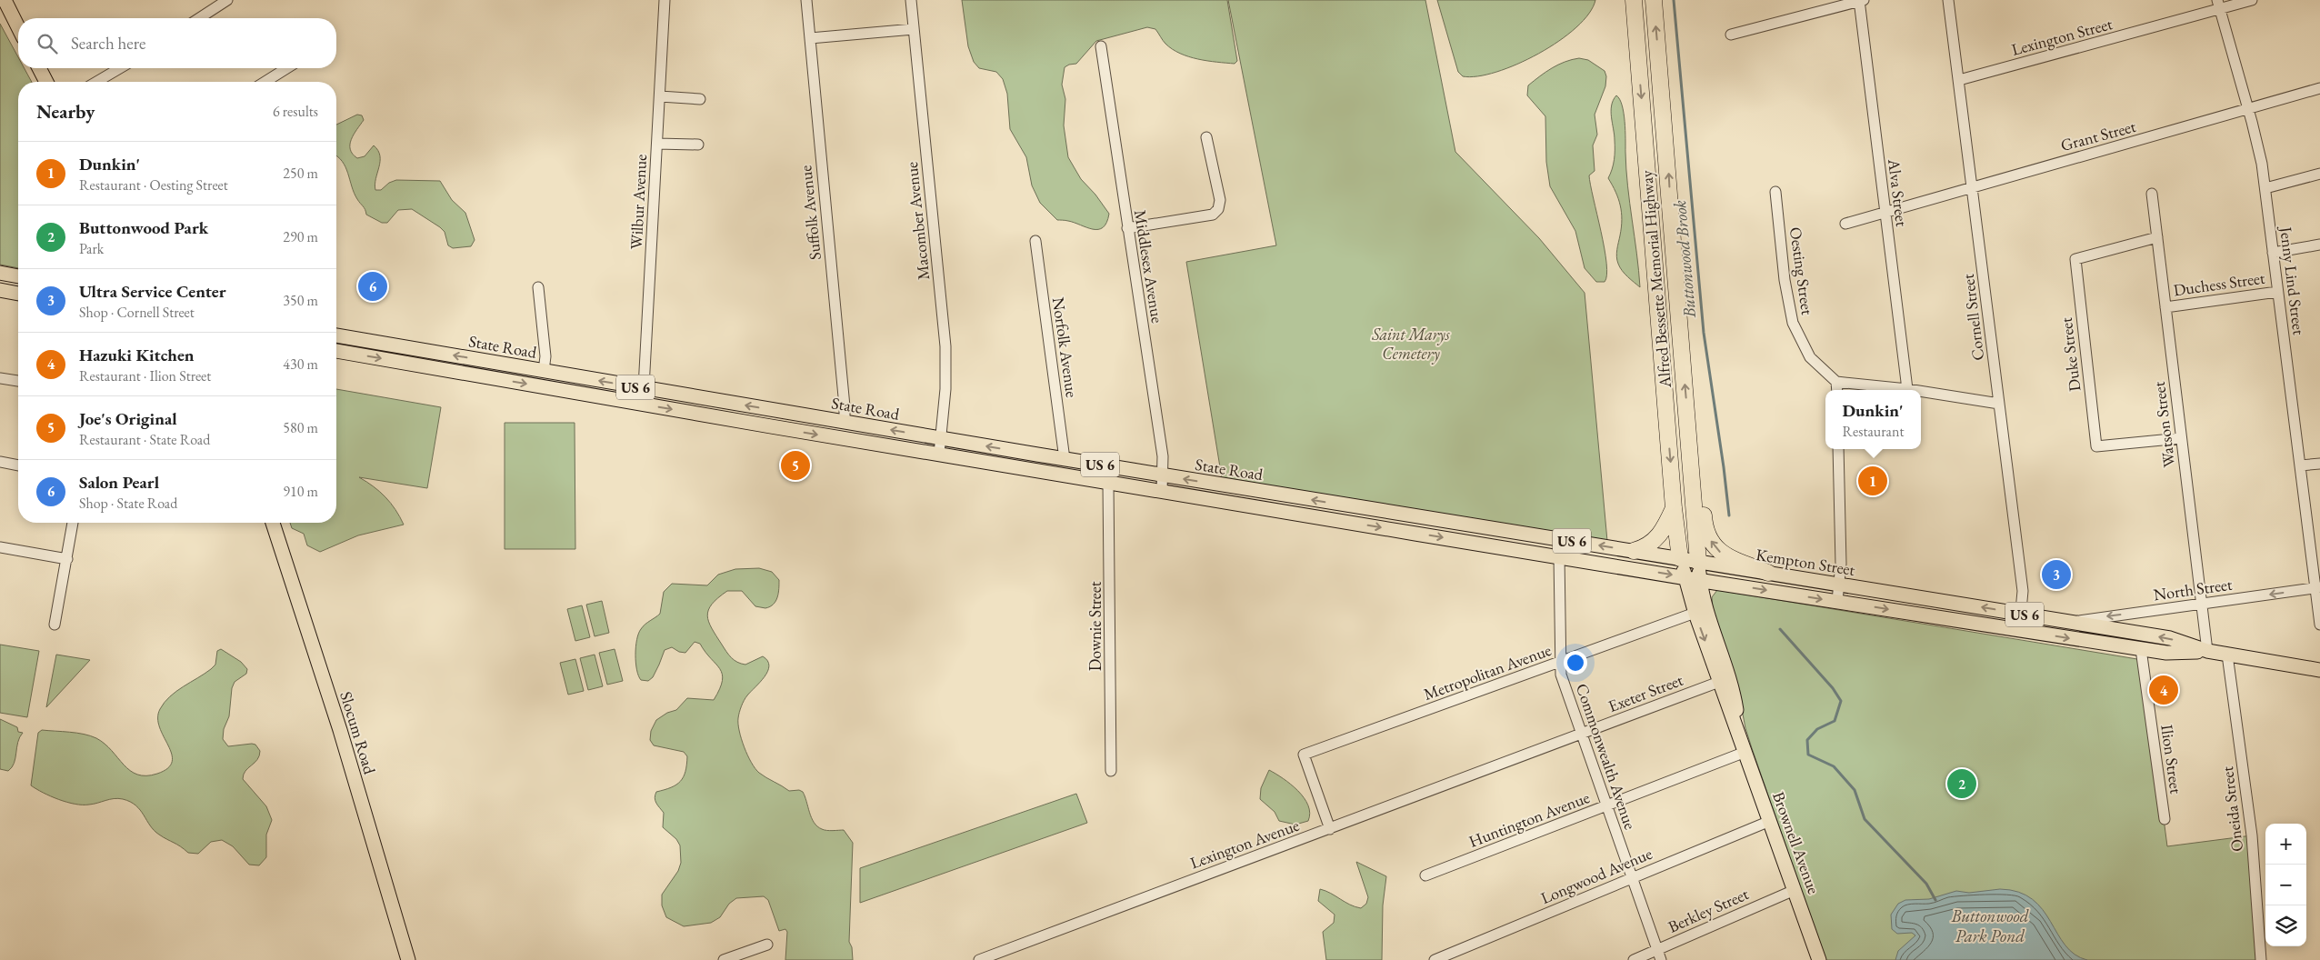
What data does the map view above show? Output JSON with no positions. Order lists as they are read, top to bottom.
{
  "streets": {
    "highway": ["Alfred Bessette Memorial Highway"],
    "main road": [
      "State Road",
      "US 6",
      "Kempton Street",
      "Slocum Road",
      "Brownell Avenue"
    ],
    "street": [
      "Lexington Street",
      "Grant Street",
      "Alva Street",
      "Wilbur Avenue",
      "Suffolk Avenue",
      "Macomber Avenue",
      "Middlesex Avenue",
      "Oesting Street",
      "Jenny Lind Street",
      "Duchess Street",
      "Cornell Street",
      "Norfolk Avenue",
      "Duke Street",
      "Watson Street",
      "North Street",
      "Downie Street",
      "Metropolitan Avenue",
      "Exeter Street",
      "Commonwealth Avenue",
      "Ilion Street",
      "Oneida Street",
      "Huntington Avenue",
      "Lexington Avenue",
      "Longwood Avenue",
      "Berkley Street"
    ]
  },
  "crossings": [
    ["Lexington Street", "Jenny Lind Street"],
    ["Lexington Street", "Cornell Street"],
    ["Grant Street", "Alva Street"],
    ["Grant Street", "Jenny Lind Street"],
    ["Grant Street", "Cornell Street"],
    ["Wilbur Avenue", "State Road"],
    ["Suffolk Avenue", "State Road"],
    ["Macomber Avenue", "State Road"],
    ["Middlesex Avenue", "State Road"],
    ["Alfred Bessette Memorial Highway", "Kempton Street"],
    ["Alfred Bessette Memorial Highway", "Brownell Avenue"],
    ["Jenny Lind Street", "Duchess Street"],
    ["Jenny Lind Street", "North Street"],
    ["Duchess Street", "Watson Street"],
    ["Cornell Street", "Kempton Street"],
    ["State Road", "Norfolk Avenue"],
    ["State Road", "Kempton Street"],
    ["State Road", "Downie Street"],
    ["Duke Street", "Watson Street"],
    ["Watson Street", "Kempton Street"],
    ["Watson Street", "North Street"],
    ["Kempton Street", "North Street"],
    ["Kempton Street", "Commonwealth Avenue"],
    ["Kempton Street", "Ilion Street"],
    ["Kempton Street", "Oneida Street"],
    ["Kempton Street", "Brownell Avenue"],
    ["Metropolitan Avenue", "Commonwealth Avenue"],
    ["Metropolitan Avenue", "Brownell Avenue"],
    ["Metropolitan Avenue", "Lexington Avenue"],
    ["Exeter Street", "Commonwealth Avenue"],
    ["Exeter Street", "Brownell Avenue"],
    ["Exeter Street", "Lexington Avenue"],
    ["Commonwealth Avenue", "Huntington Avenue"],
    ["Commonwealth Avenue", "Longwood Avenue"],
    ["Commonwealth Avenue", "Berkley Street"],
    ["Huntington Avenue", "Brownell Avenue"],
    ["Brownell Avenue", "Longwood Avenue"],
    ["Brownell Avenue", "Berkley Street"]
  ],
  "one_way": ["North Street"],
  "water": ["Buttonwood Brook", "Buttonwood Park Pond"],
  "parks": ["Saint Marys Cemetery"],
  "page": {
    "search": "Search here",
    "heading": ["Nearby", "6 results"],
    "list": [
      {
        "mark": "1",
        "name": "Dunkin'",
        "note": "Restaurant · Oesting Street",
        "value": "250 m"
      },
      {
        "mark": "2",
        "name": "Buttonwood Park",
        "note": "Park",
        "value": "290 m"
      },
      {
        "mark": "3",
        "name": "Ultra Service Center",
        "note": "Shop · Cornell Street",
        "value": "350 m"
      },
      {
        "mark": "4",
        "name": "Hazuki Kitchen",
        "note": "Restaurant · Ilion Street",
        "value": "430 m"
      },
      {
        "mark": "5",
        "name": "Joe's Original",
        "note": "Restaurant · State Road",
        "value": "580 m"
      },
      {
        "mark": "6",
        "name": "Salon Pearl",
        "note": "Shop · State Road",
        "value": "910 m"
      }
    ],
    "pins": [
      "6",
      "5",
      "1",
      "3",
      "4",
      "2"
    ],
    "popup": ["Dunkin'", "Restaurant"],
    "map_buttons": ["+", "−"]
  }
}
